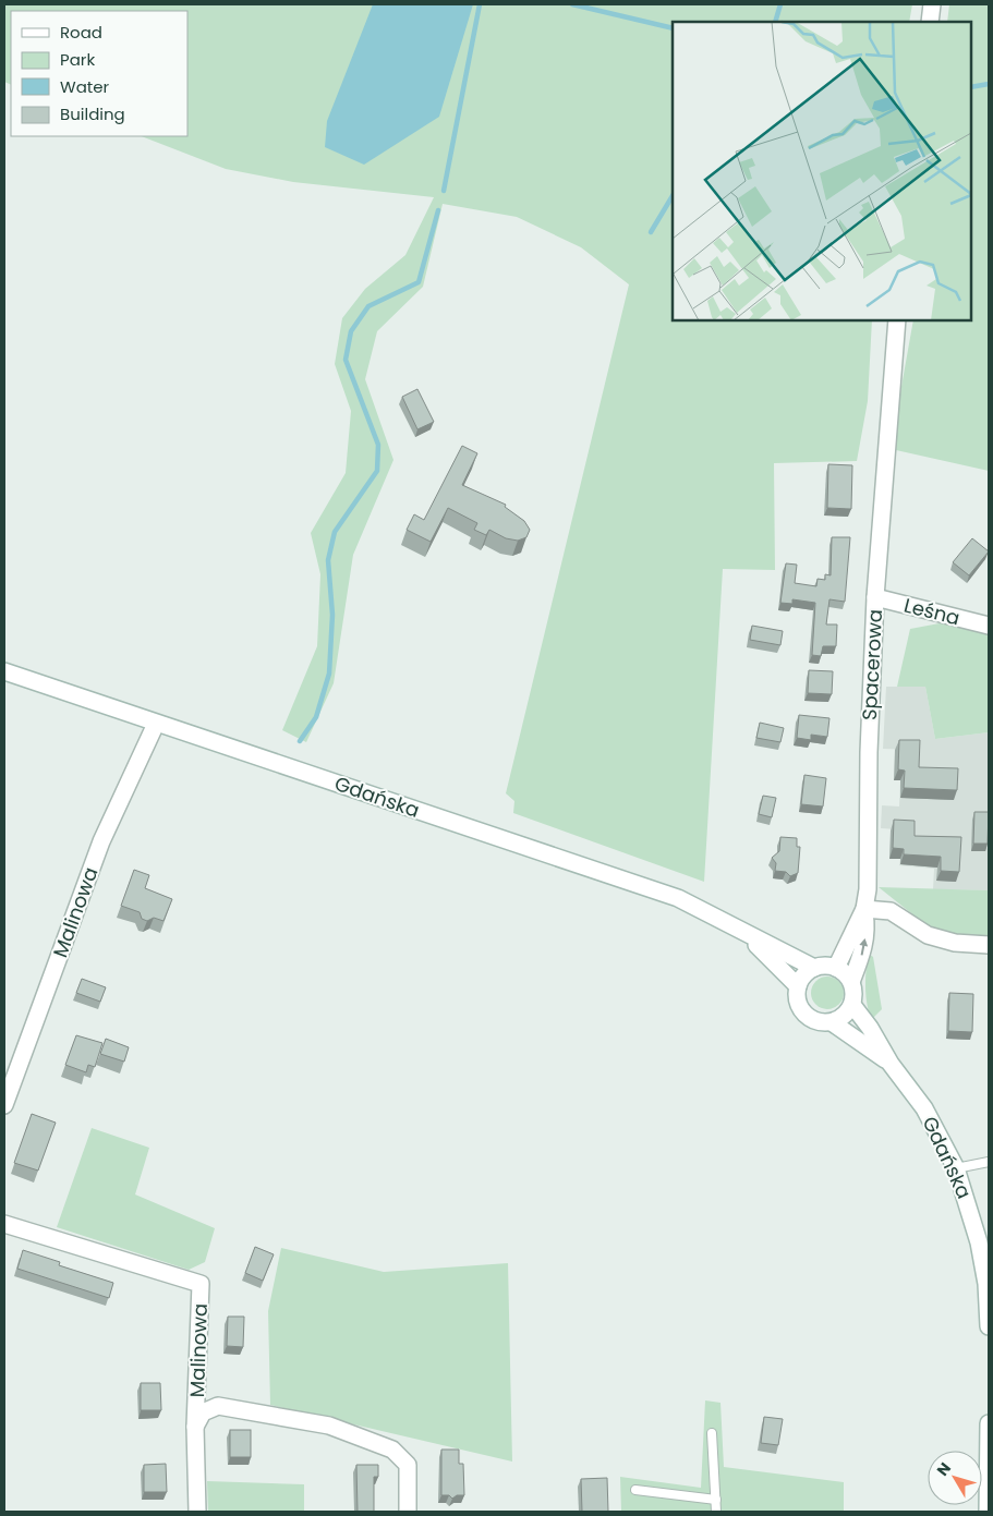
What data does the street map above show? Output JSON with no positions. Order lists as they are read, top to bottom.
{
  "streets": {
    "street": [
      "Leśna",
      "Spacerowa",
      "Gdańska",
      "Malinowa"
    ]
  },
  "crossings": [
    ["Leśna", "Spacerowa"],
    ["Spacerowa", "Gdańska"],
    ["Gdańska", "Malinowa"]
  ],
  "legend": [
    "Road",
    "Park",
    "Water",
    "Building"
  ],
  "north": "top left"
}
